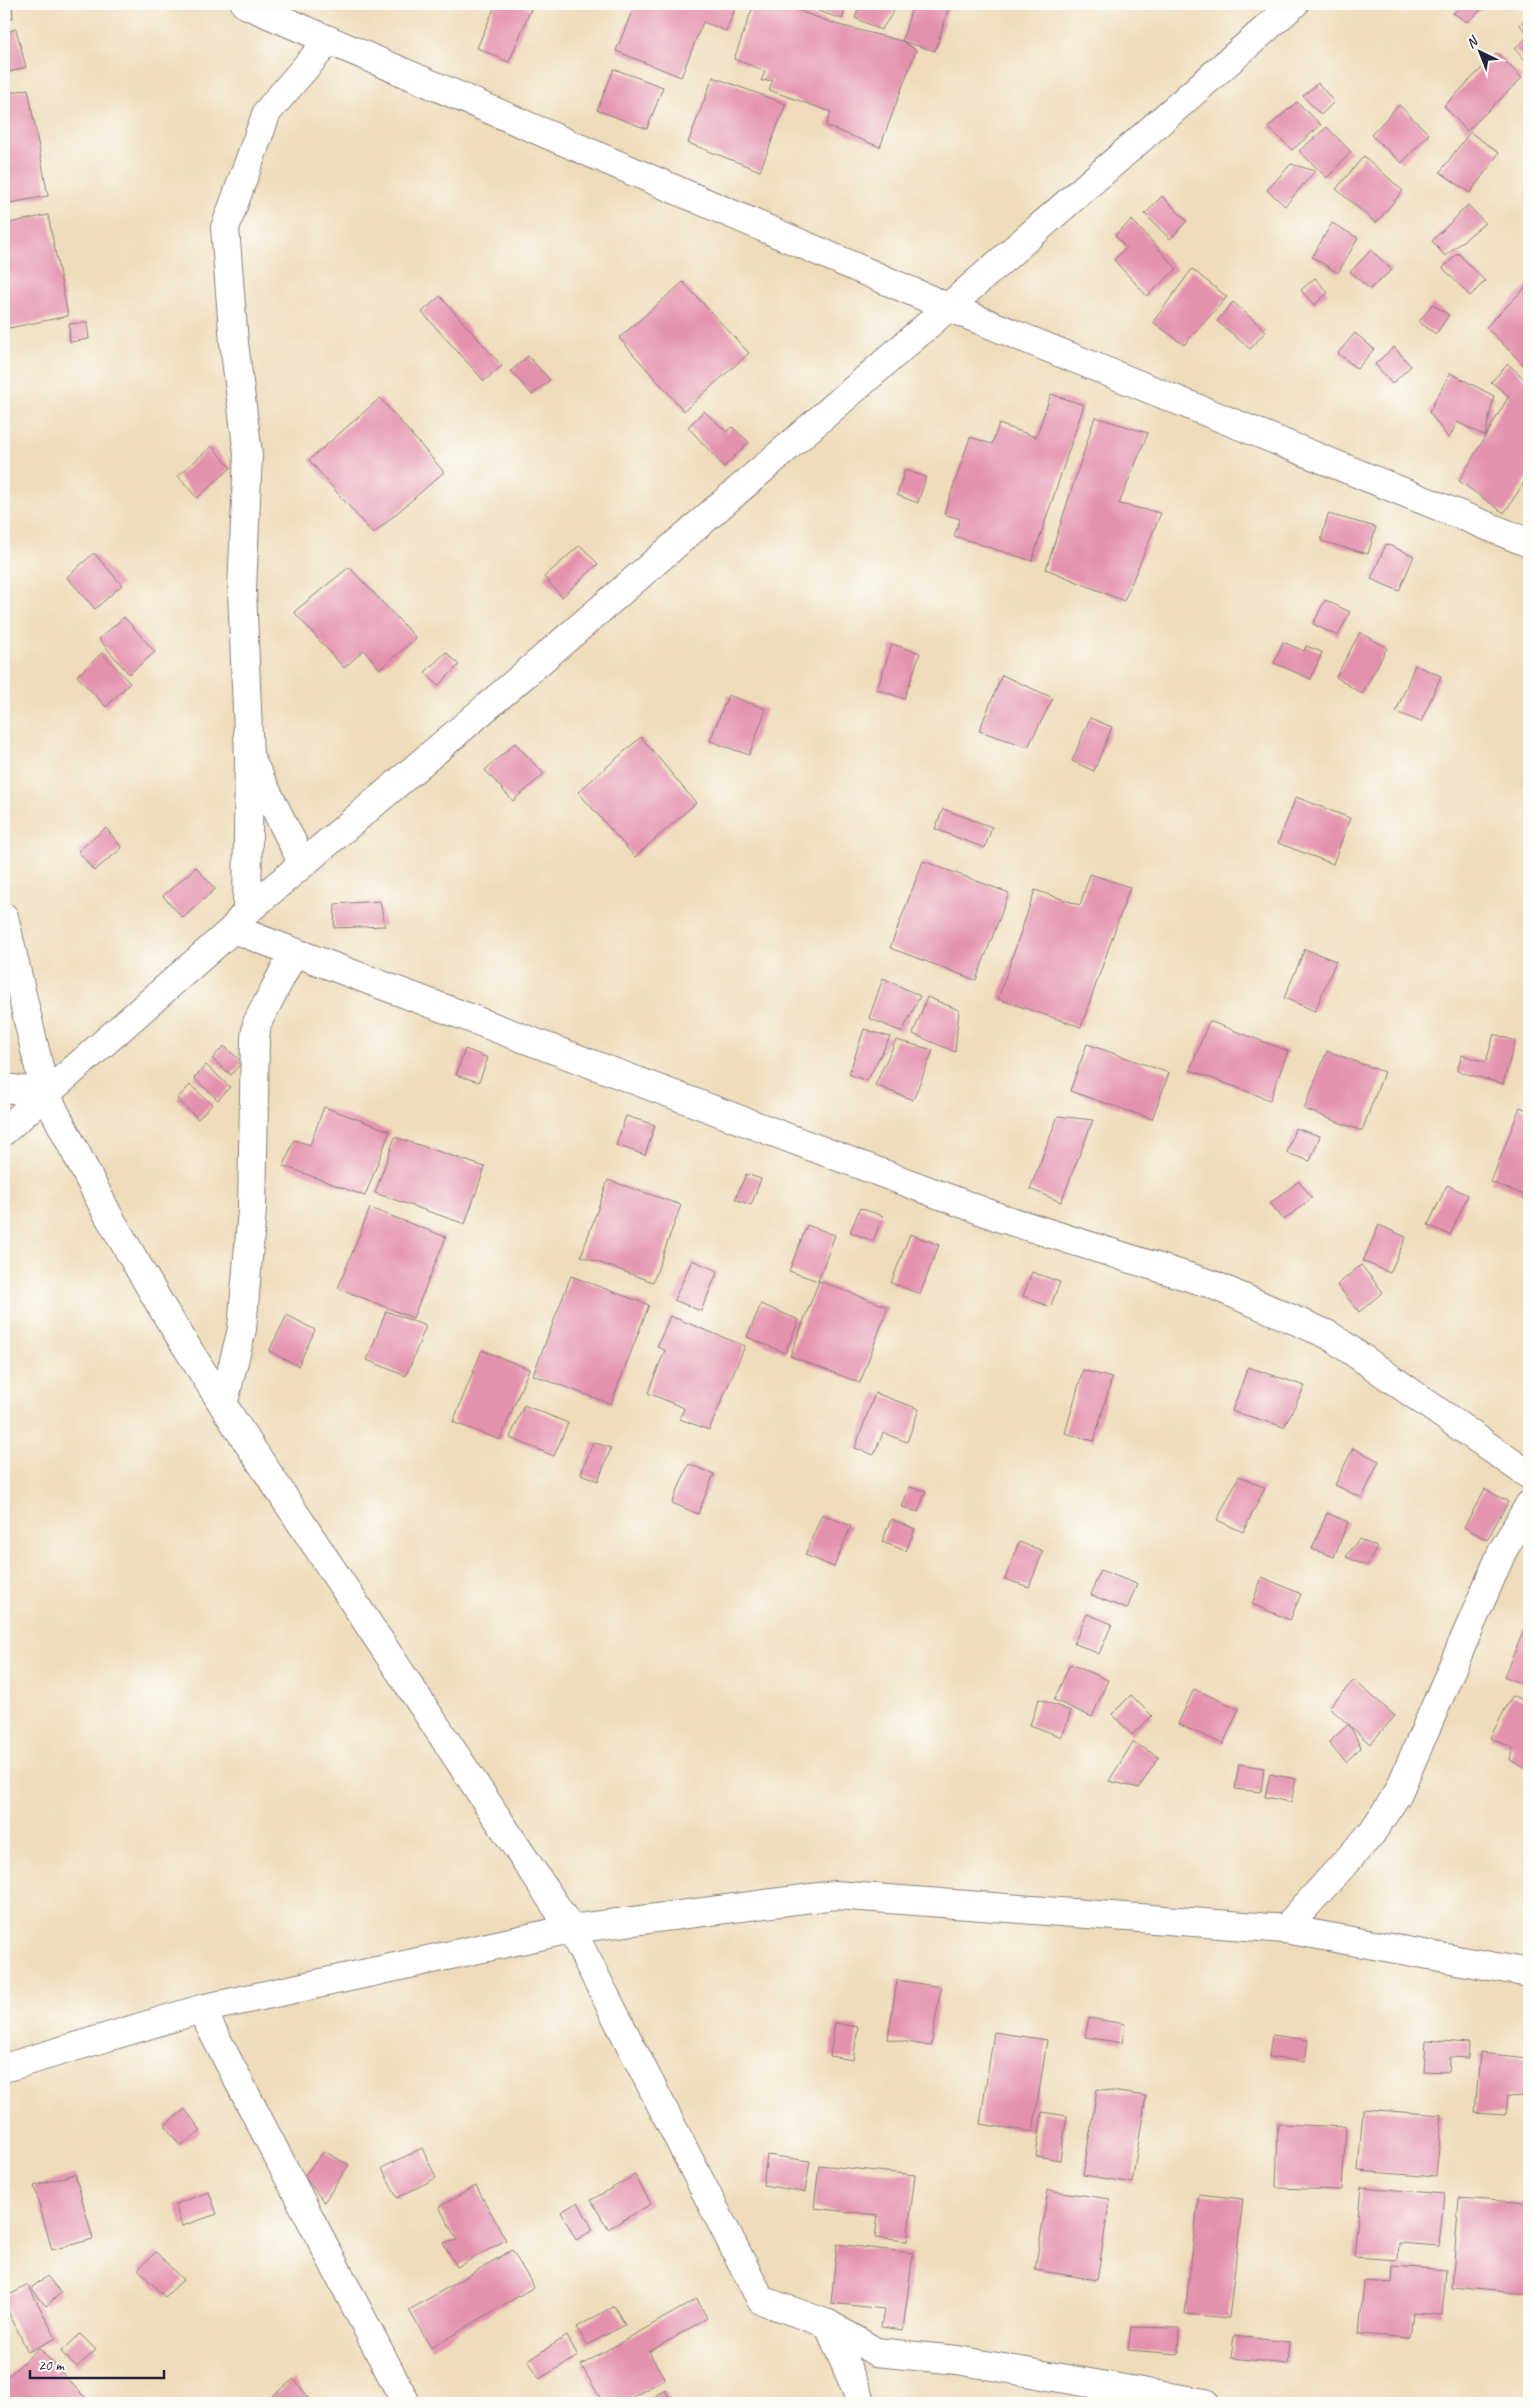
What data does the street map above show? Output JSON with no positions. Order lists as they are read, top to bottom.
{
  "scale_bar": "20 m",
  "north": "top left"
}
